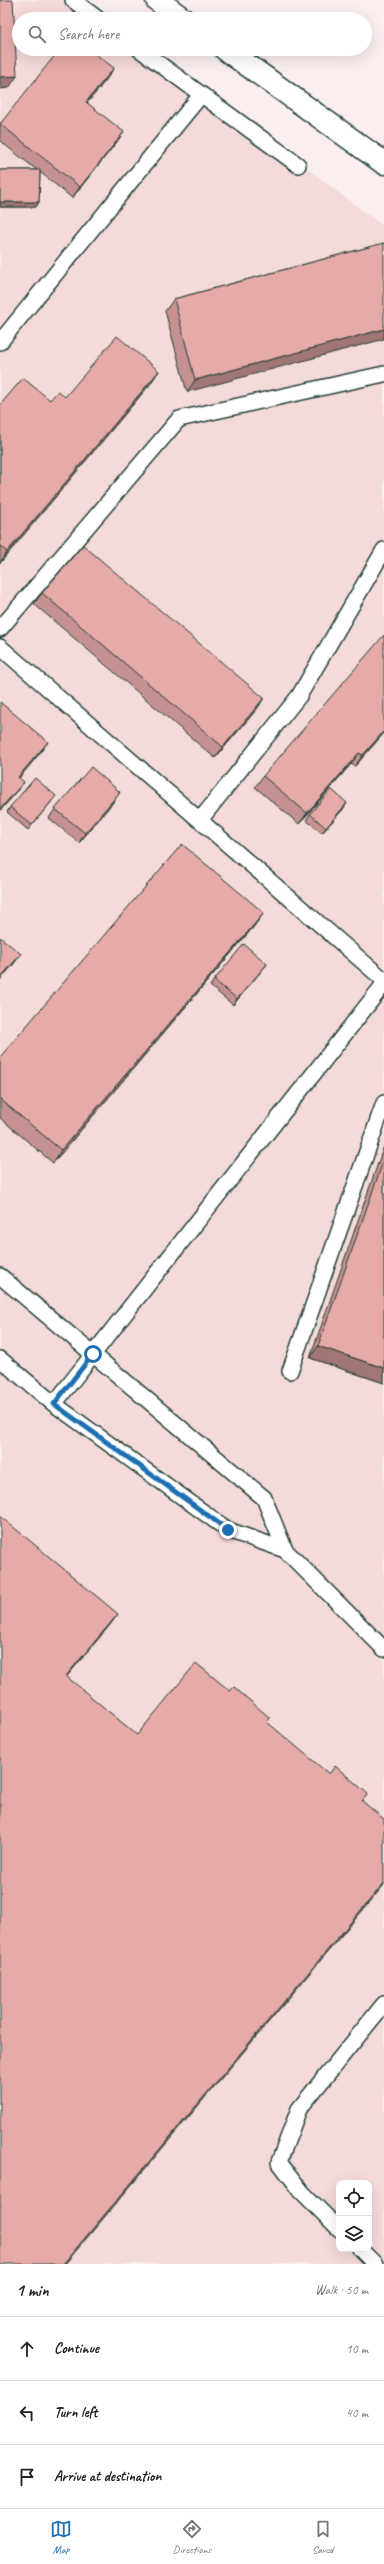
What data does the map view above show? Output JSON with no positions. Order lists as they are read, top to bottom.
{
  "page": {
    "search": "Search here",
    "heading": ["1 min", "Walk · 50 m"],
    "list": [
      ["Continue", "10 m"],
      ["Turn left", "40 m"],
      "Arrive at destination"
    ],
    "nav": ["Map", "Directions", "Saved"]
  }
}
